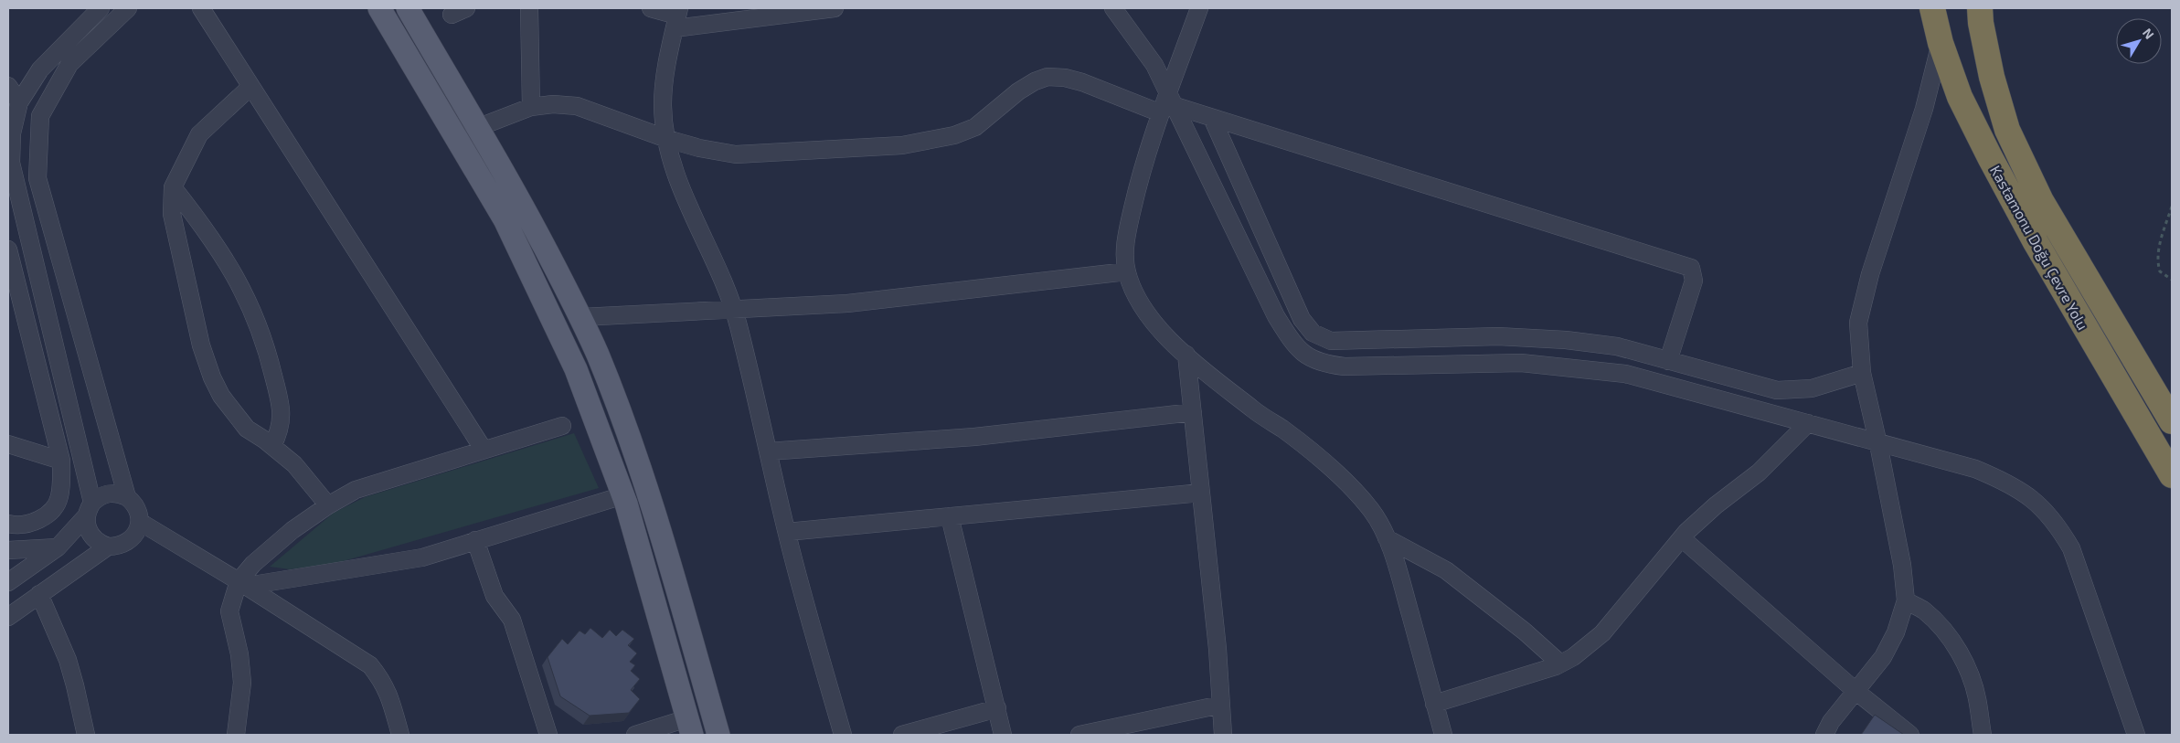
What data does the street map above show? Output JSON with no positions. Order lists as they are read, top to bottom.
{
  "streets": {
    "highway": ["Kastamonu Doğu Çevre Yolu"]
  },
  "north": "top right"
}
